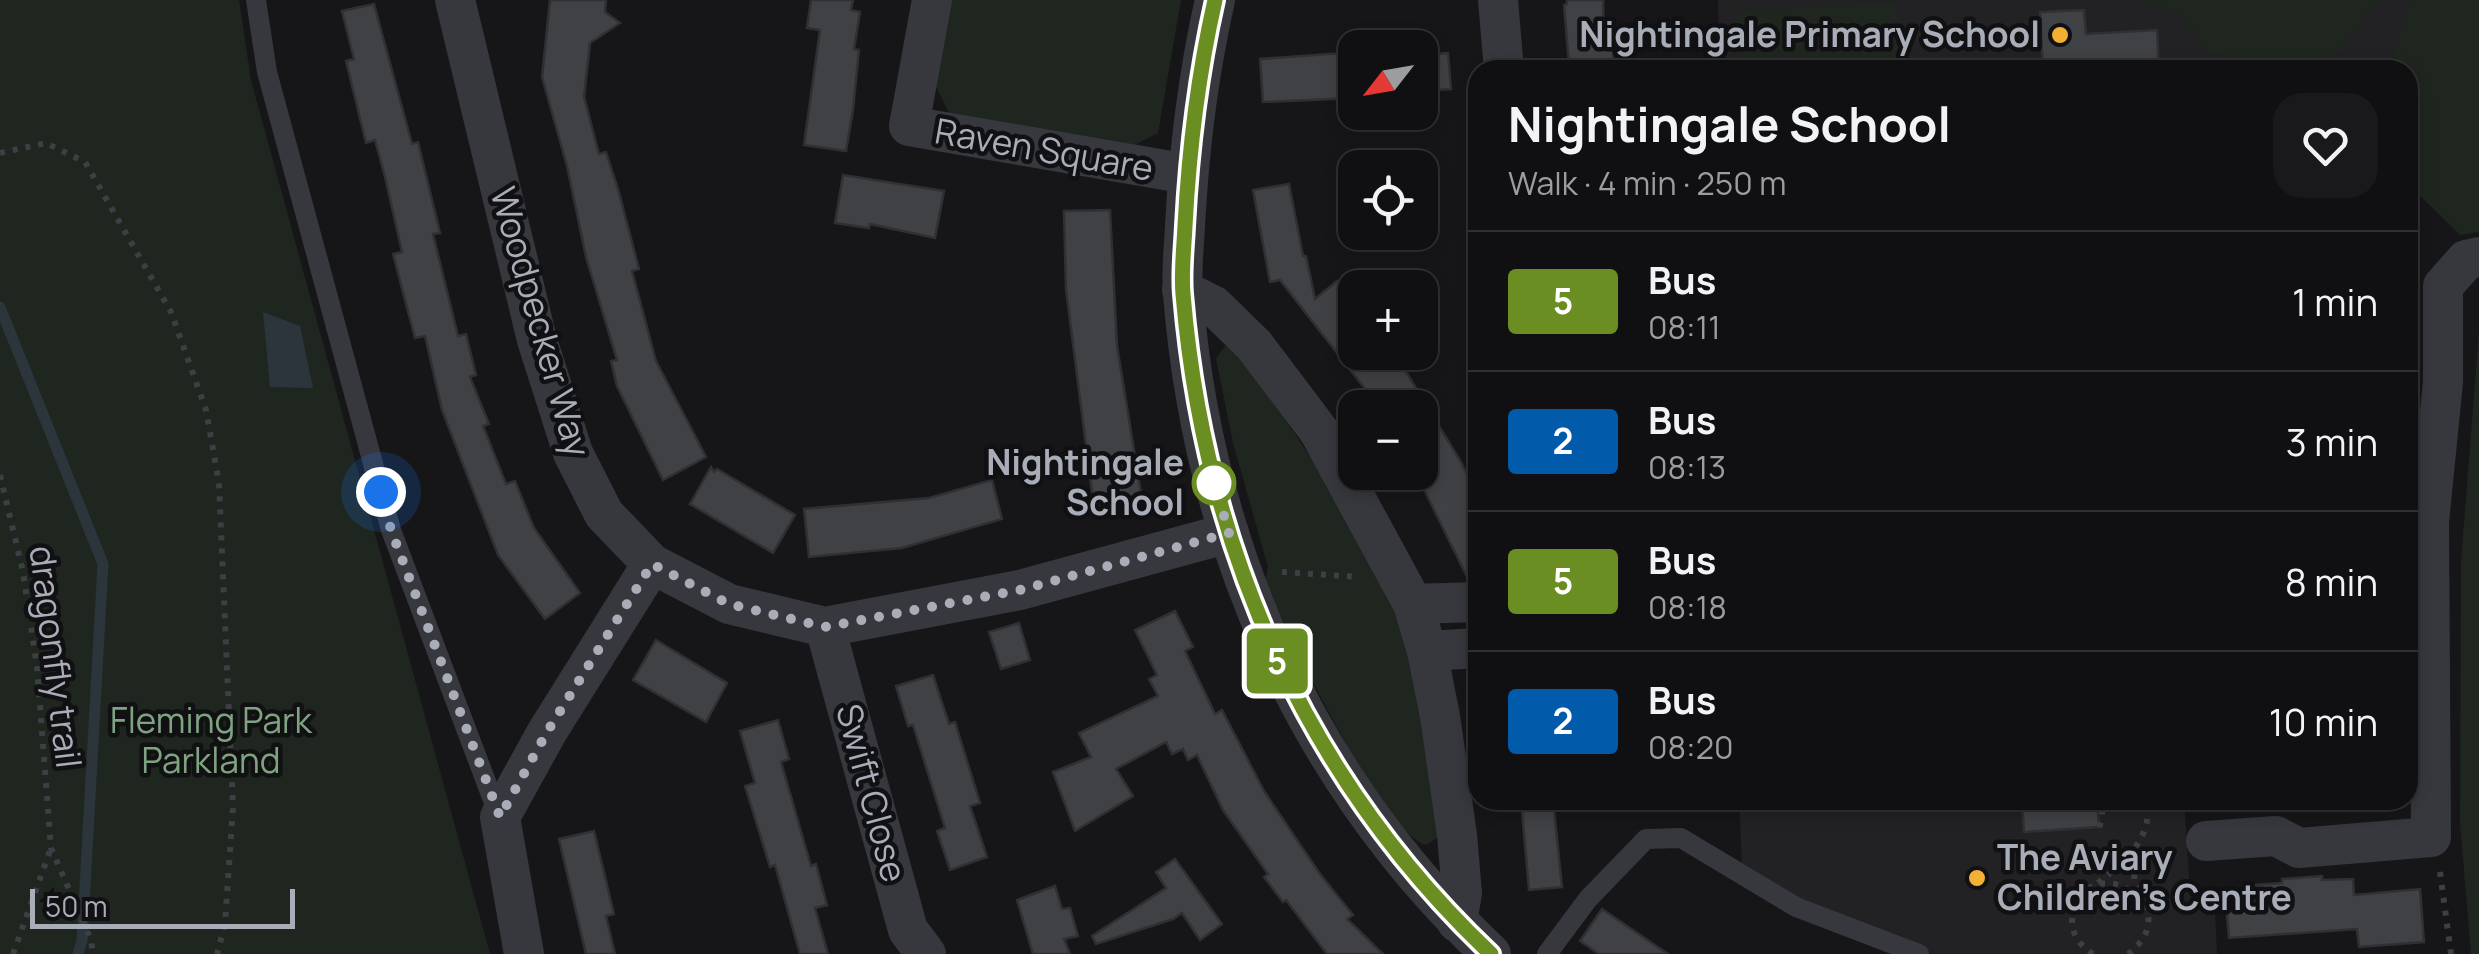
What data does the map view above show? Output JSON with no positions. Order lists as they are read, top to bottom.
{
  "streets": {
    "street": ["Raven Square", "Woodpecker Way", "Swift Close"],
    "path": ["dragonfly trail"]
  },
  "crossings": [
    ["Woodpecker Way", "Swift Close"]
  ],
  "parks": ["Fleming Park Parkland"],
  "places": ["Nightingale Primary School", "Nightingale School", "The Aviary Children's Centre"],
  "lines": ["bus line 5"],
  "scale_bar": "50 m",
  "north": "bottom left",
  "page": {
    "on_map": "5",
    "map_buttons": ["+", "−"],
    "heading": ["Nightingale School", "Walk · 4 min · 250 m"],
    "list": [
      {
        "mark": "5",
        "name": "Bus",
        "note": "08:11",
        "value": "1 min"
      },
      {
        "mark": "2",
        "name": "Bus",
        "note": "08:13",
        "value": "3 min"
      },
      {
        "mark": "5",
        "name": "Bus",
        "note": "08:18",
        "value": "8 min"
      },
      {
        "mark": "2",
        "name": "Bus",
        "note": "08:20",
        "value": "10 min"
      }
    ],
    "scale": "50 m"
  }
}
